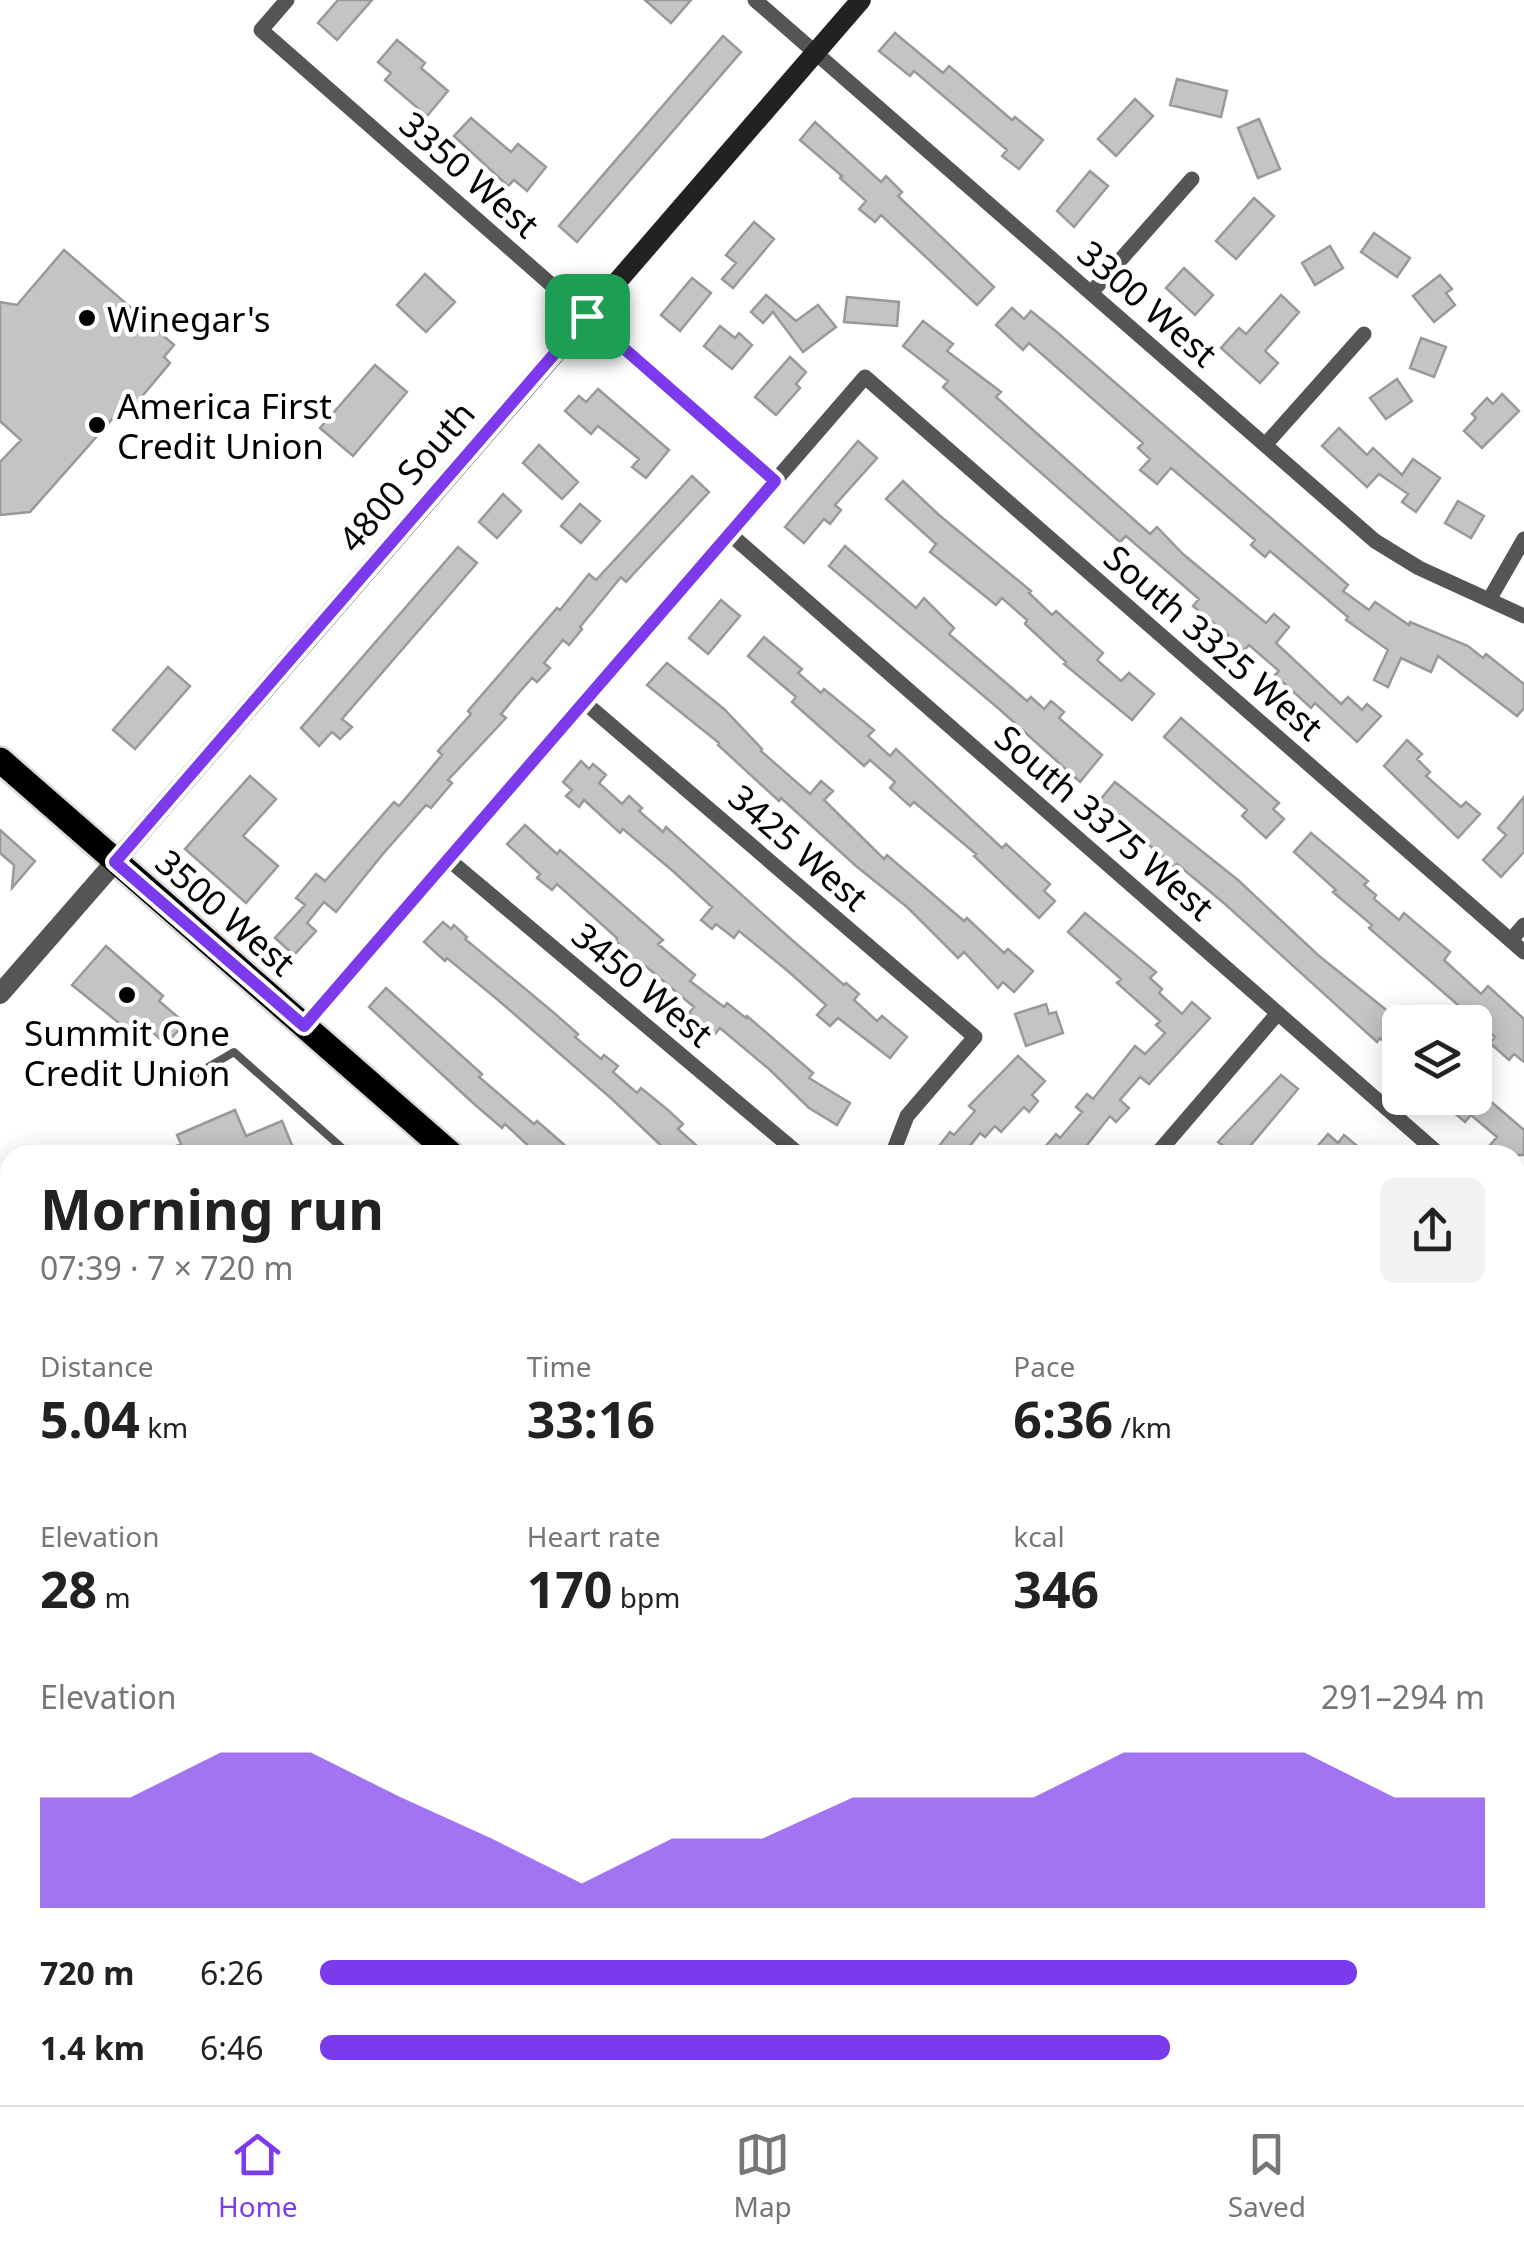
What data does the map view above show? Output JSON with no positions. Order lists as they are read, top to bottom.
{
  "streets": {
    "main road": ["4800 South", "3500 West"],
    "street": [
      "3350 West",
      "3300 West",
      "South 3325 West",
      "South 3375 West",
      "3425 West",
      "3450 West"
    ]
  },
  "crossings": [
    ["3350 West", "4800 South"],
    ["3350 West", "South 3325 West"],
    ["3300 West", "4800 South"],
    ["4800 South", "3500 West"]
  ],
  "places": ["Winegar's", "America First Credit Union", "Summit One Credit Union"],
  "page": {
    "heading": ["Morning run", "07:39 · 7 × 720 m"],
    "stats": [
      ["Distance", "5.04 km"],
      ["Time", "33:16"],
      ["Pace", "6:36 /km"],
      ["Elevation", "28 m"],
      ["Heart rate", "170 bpm"],
      ["kcal", "346"]
    ],
    "chart": ["Elevation", "291–294 m"],
    "list": [
      {
        "name": "720 m",
        "note": "6:26"
      },
      {
        "name": "1.4 km",
        "note": "6:46"
      }
    ],
    "tabs": ["Home", "Map", "Saved"]
  }
}
